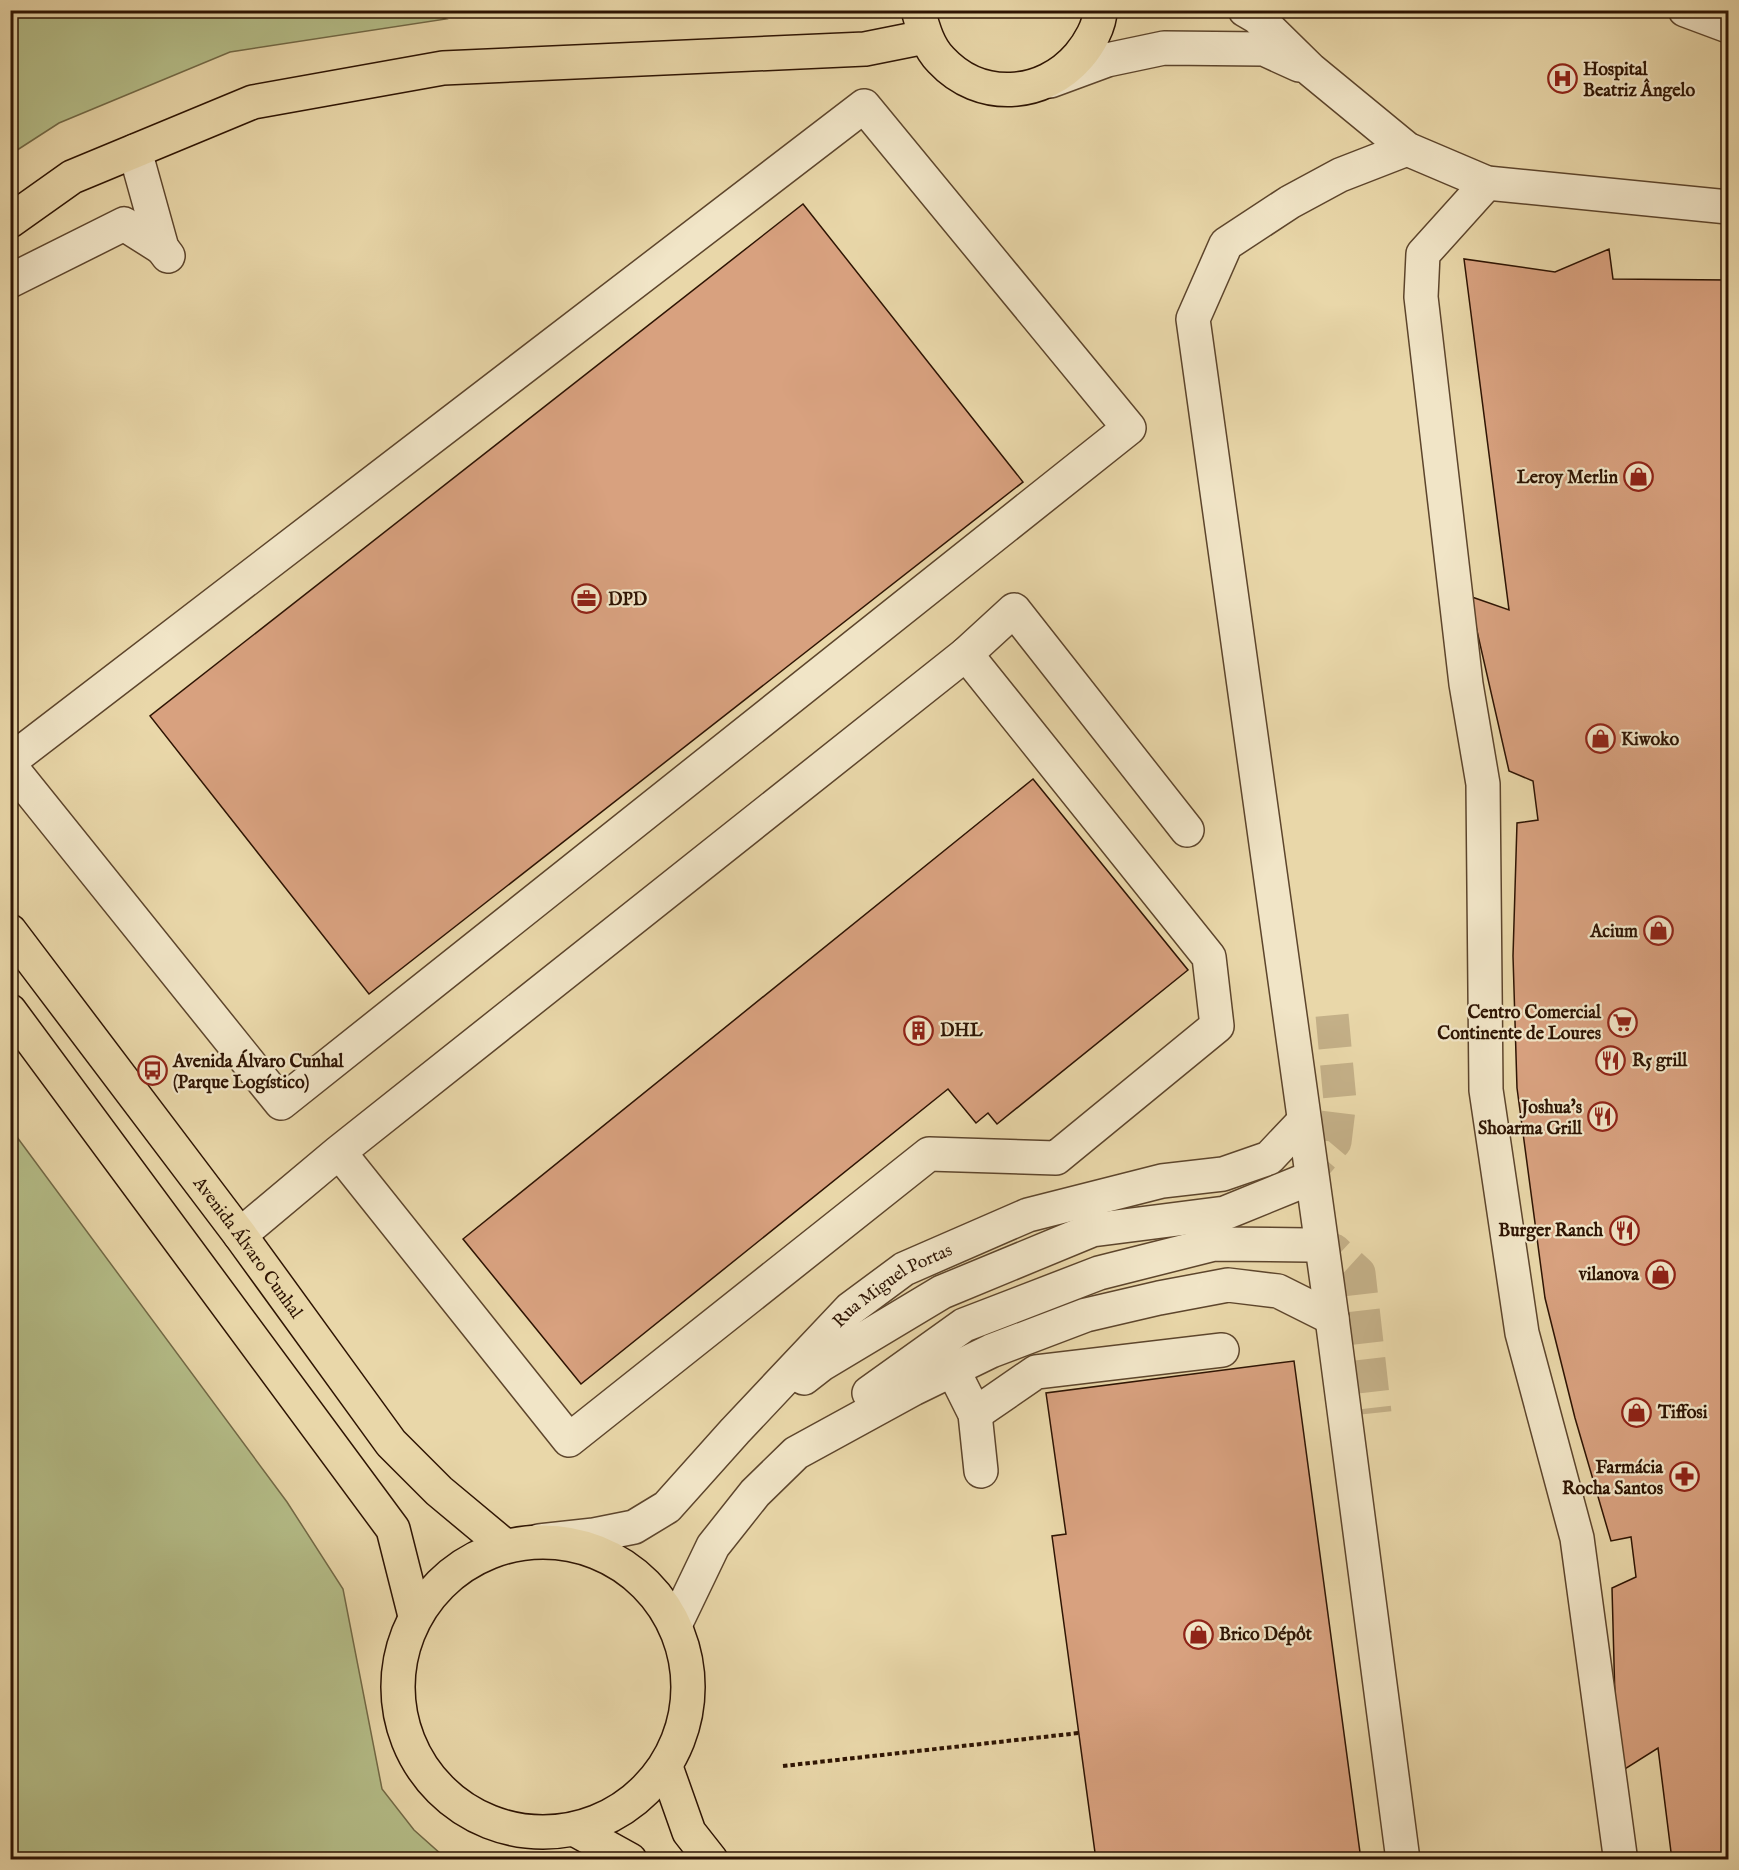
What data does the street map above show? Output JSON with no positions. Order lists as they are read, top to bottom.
{
  "streets": {
    "main road": ["Avenida Álvaro Cunhal"],
    "lane": ["Rua Miguel Portas"]
  },
  "places": {
    "hospital": ["Hospital Beatriz Ângelo"],
    "shop": [
      "Leroy Merlin",
      "Kiwoko",
      "Acium",
      "vilanova",
      "Tiffosi",
      "Brico Dépôt"
    ],
    "office": ["DPD"],
    "supermarket": ["Centro Comercial Continente de Loures"],
    "building": ["DHL"],
    "restaurant": ["R5 grill", "Joshua's Shoarma Grill", "Burger Ranch"],
    "bus stop": ["Avenida Álvaro Cunhal (Parque Logístico)"],
    "pharmacy": ["Farmácia Rocha Santos"]
  }
}
